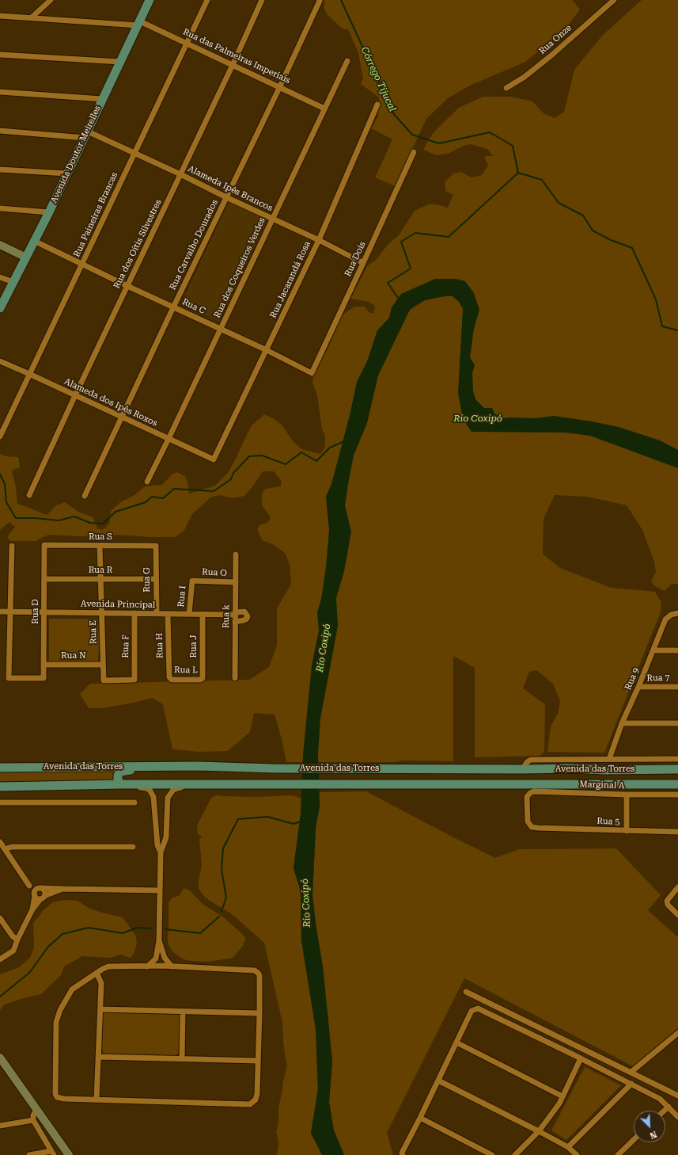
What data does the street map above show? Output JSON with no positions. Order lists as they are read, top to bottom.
{
  "streets": {
    "main road": ["Avenida Doutor Meirelles", "Avenida das Torres"],
    "street": [
      "Rua Onze",
      "Rua das Palmeiras Imperiais",
      "Alameda Ipês Brancos",
      "Rua Paineiras Brancas",
      "Rua dos Oitis Silvestres",
      "Rua Carvalho Dourados",
      "Rua Dois",
      "Rua dos Coqueiros Verdes",
      "Rua Jacarandá Rosa",
      "Rua C",
      "Alameda dos Ipês Roxos",
      "Rua S",
      "Rua R",
      "Rua O",
      "Rua G",
      "Rua I",
      "Avenida Principal",
      "Rua D",
      "Rua k",
      "Rua E",
      "Rua H",
      "Rua F",
      "Rua J",
      "Rua N",
      "Rua L",
      "Rua 7",
      "Rua 9",
      "Marginal A",
      "Rua 5"
    ]
  },
  "crossings": [
    ["Rua das Palmeiras Imperiais", "Avenida Doutor Meirelles"],
    ["Rua das Palmeiras Imperiais", "Rua Paineiras Brancas"],
    ["Rua das Palmeiras Imperiais", "Rua dos Oitis Silvestres"],
    ["Rua das Palmeiras Imperiais", "Rua Carvalho Dourados"],
    ["Rua das Palmeiras Imperiais", "Rua dos Coqueiros Verdes"],
    ["Avenida Doutor Meirelles", "Alameda Ipês Brancos"],
    ["Avenida Doutor Meirelles", "Rua C"],
    ["Alameda Ipês Brancos", "Rua Paineiras Brancas"],
    ["Alameda Ipês Brancos", "Rua dos Oitis Silvestres"],
    ["Alameda Ipês Brancos", "Rua Carvalho Dourados"],
    ["Alameda Ipês Brancos", "Rua Dois"],
    ["Alameda Ipês Brancos", "Rua dos Coqueiros Verdes"],
    ["Alameda Ipês Brancos", "Rua Jacarandá Rosa"],
    ["Rua Paineiras Brancas", "Rua C"],
    ["Rua Paineiras Brancas", "Alameda dos Ipês Roxos"],
    ["Rua dos Oitis Silvestres", "Rua C"],
    ["Rua dos Oitis Silvestres", "Alameda dos Ipês Roxos"],
    ["Rua Carvalho Dourados", "Rua C"],
    ["Rua Carvalho Dourados", "Alameda dos Ipês Roxos"],
    ["Rua Dois", "Rua C"],
    ["Rua dos Coqueiros Verdes", "Rua C"],
    ["Rua dos Coqueiros Verdes", "Alameda dos Ipês Roxos"],
    ["Rua Jacarandá Rosa", "Rua C"],
    ["Rua Jacarandá Rosa", "Alameda dos Ipês Roxos"],
    ["Rua S", "Rua G"],
    ["Rua S", "Rua D"],
    ["Rua S", "Rua E"],
    ["Rua R", "Rua G"],
    ["Rua R", "Rua D"],
    ["Rua R", "Rua E"],
    ["Rua O", "Rua I"],
    ["Rua O", "Rua k"],
    ["Rua G", "Avenida Principal"],
    ["Rua I", "Avenida Principal"],
    ["Avenida Principal", "Rua D"],
    ["Avenida Principal", "Rua k"],
    ["Avenida Principal", "Rua E"],
    ["Avenida Principal", "Rua H"],
    ["Avenida Principal", "Rua F"],
    ["Avenida Principal", "Rua J"],
    ["Rua D", "Rua N"],
    ["Rua E", "Rua F"],
    ["Rua E", "Rua N"],
    ["Rua H", "Rua L"],
    ["Rua J", "Rua L"],
    ["Rua 7", "Rua 9"],
    ["Marginal A", "Rua 5"]
  ],
  "water": ["Córrego Tijucal", "Rio Coxipó"],
  "north": "bottom right"
}
